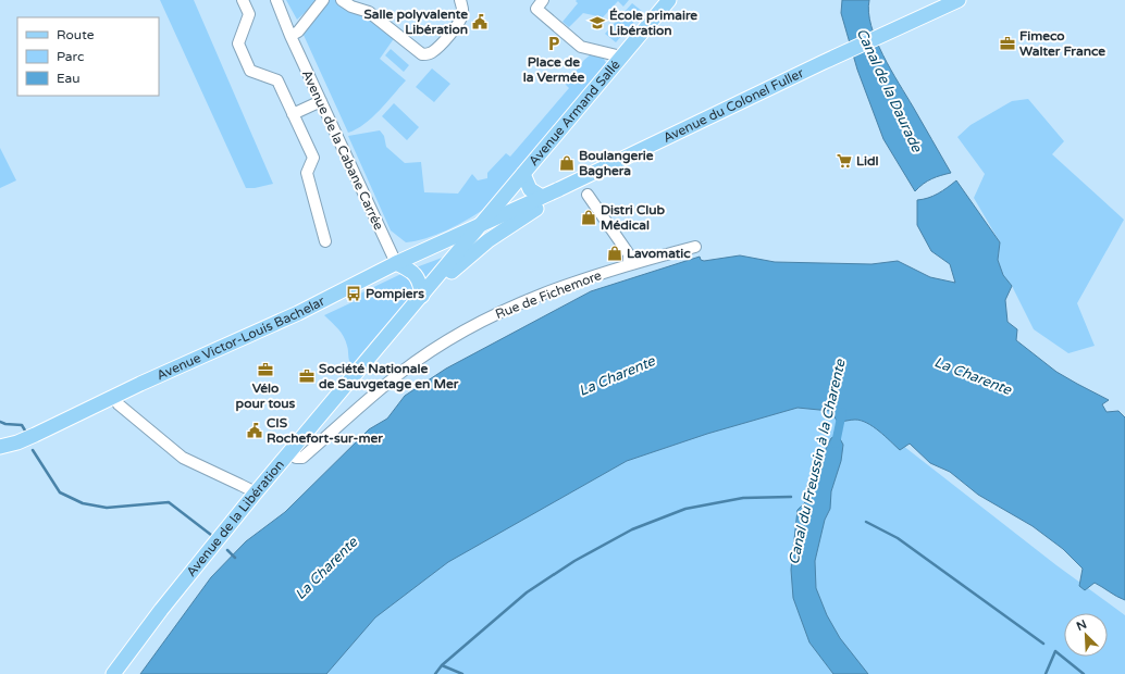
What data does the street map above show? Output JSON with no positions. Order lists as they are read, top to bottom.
{
  "streets": {
    "main road": [
      "Avenue du Colonel Fuller",
      "Avenue Armand Sallé",
      "Avenue Victor-Louis Bachelar",
      "Avenue de la Libération"
    ],
    "street": ["Avenue de la Cabane Carrée", "Rue de Fichemore"]
  },
  "crossings": [
    ["Avenue du Colonel Fuller", "Avenue Armand Sallé"],
    ["Avenue du Colonel Fuller", "Avenue Victor-Louis Bachelar"],
    ["Avenue du Colonel Fuller", "Avenue de la Libération"],
    ["Avenue Armand Sallé", "Avenue Victor-Louis Bachelar"],
    ["Avenue Armand Sallé", "Avenue de la Libération"],
    ["Avenue de la Cabane Carrée", "Avenue Victor-Louis Bachelar"],
    ["Rue de Fichemore", "Avenue de la Libération"],
    ["Avenue Victor-Louis Bachelar", "Avenue de la Libération"]
  ],
  "water": ["Canal de la Daurade", "La Charente", "Canal du Freussin à la Charente"],
  "places": {
    "public building": ["Salle polyvalente Libération", "CIS Rochefort-sur-mer"],
    "school or university": ["École primaire Libération"],
    "parking": ["Place de la Vermée"],
    "office": ["Fimeco Walter France", "Vélo pour tous", "Société Nationale de Sauvgetage en Mer"],
    "supermarket": ["Lidl"],
    "shop": ["Boulangerie Baghera", "Distri Club Médical", "Lavomatic"],
    "bus stop": ["Pompiers"]
  },
  "legend": ["Route", "Parc", "Eau"],
  "north": "top left"
}
